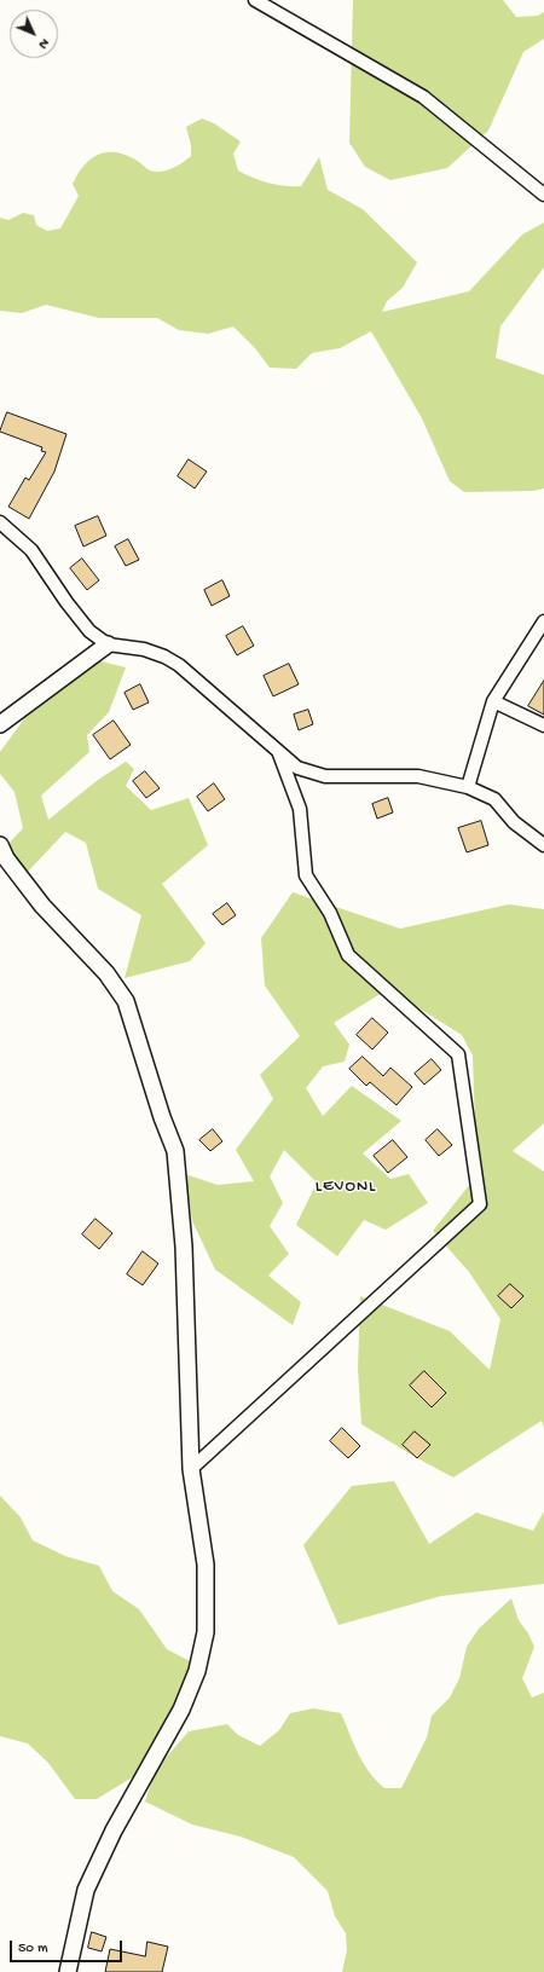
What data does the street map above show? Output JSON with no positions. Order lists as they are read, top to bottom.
{
  "districts": ["LEVONL"],
  "scale_bar": "50 m",
  "north": "bottom right"
}
